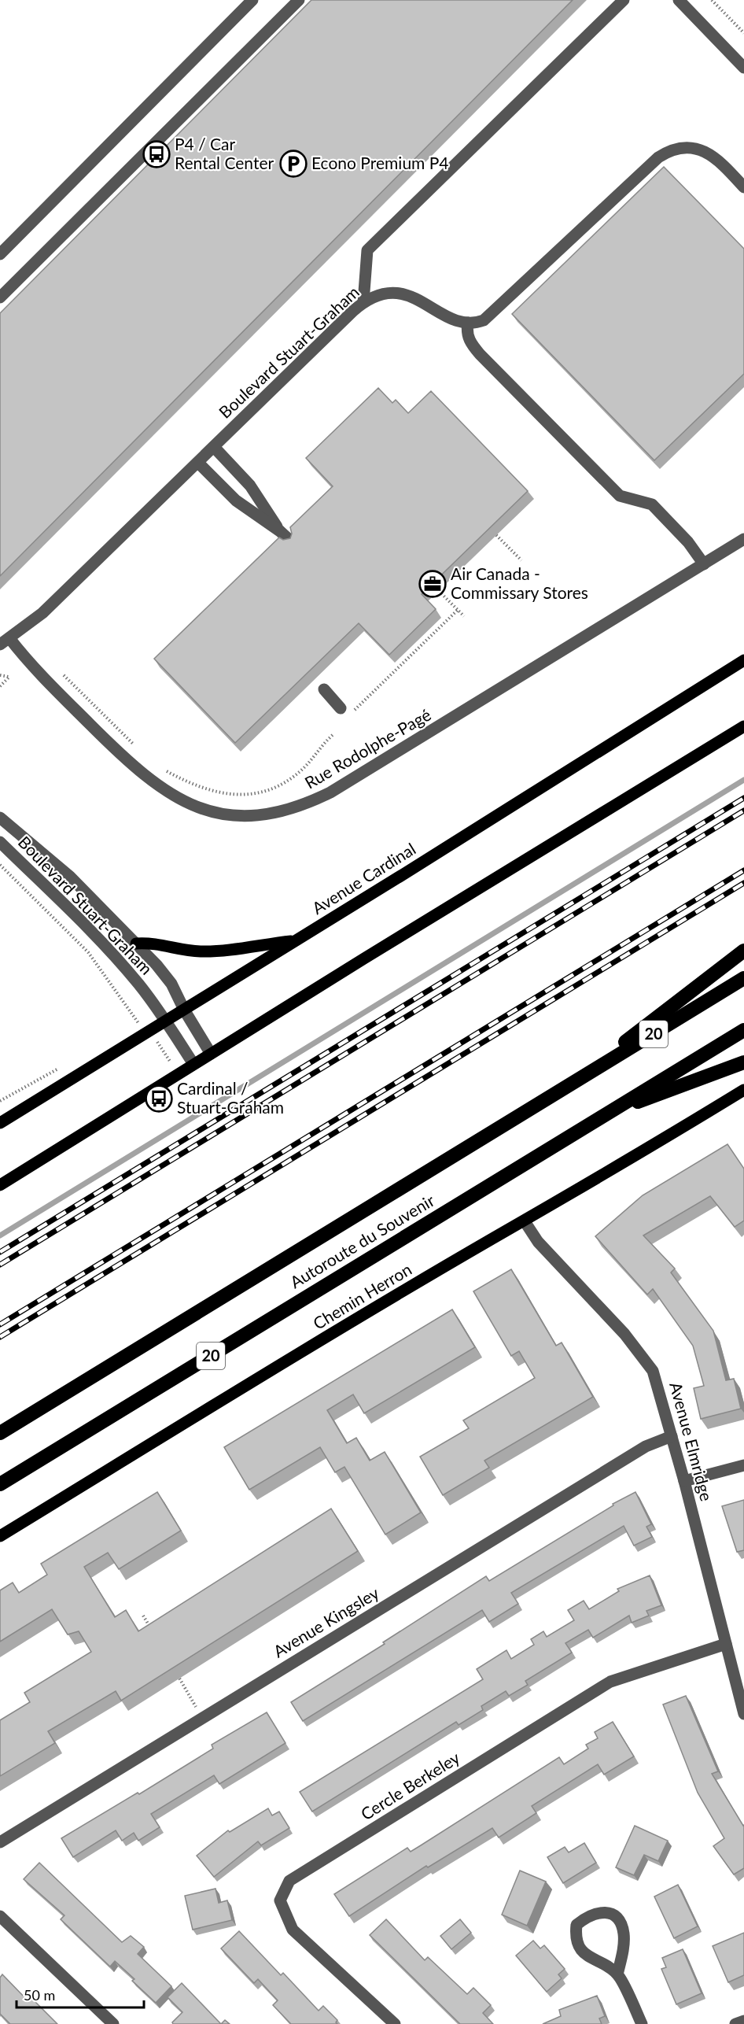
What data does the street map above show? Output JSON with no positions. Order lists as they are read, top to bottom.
{
  "streets": {
    "highway": ["20", "Autoroute du Souvenir"],
    "main road": ["Avenue Cardinal", "Chemin Herron"],
    "street": [
      "Boulevard Stuart-Graham",
      "Rue Rodolphe-Pagé",
      "Avenue Elmridge",
      "Avenue Kingsley",
      "Cercle Berkeley"
    ]
  },
  "crossings": [
    ["Boulevard Stuart-Graham", "Rue Rodolphe-Pagé"],
    ["Boulevard Stuart-Graham", "Avenue Cardinal"],
    ["Chemin Herron", "Avenue Elmridge"],
    ["Avenue Elmridge", "Avenue Kingsley"],
    ["Avenue Elmridge", "Cercle Berkeley"]
  ],
  "places": {
    "bus stop": ["P4 / Car Rental Center", "Cardinal / Stuart-Graham"],
    "parking": ["Econo Premium P4"],
    "office": ["Air Canada - Commissary Stores"]
  },
  "scale_bar": "50 m"
}
